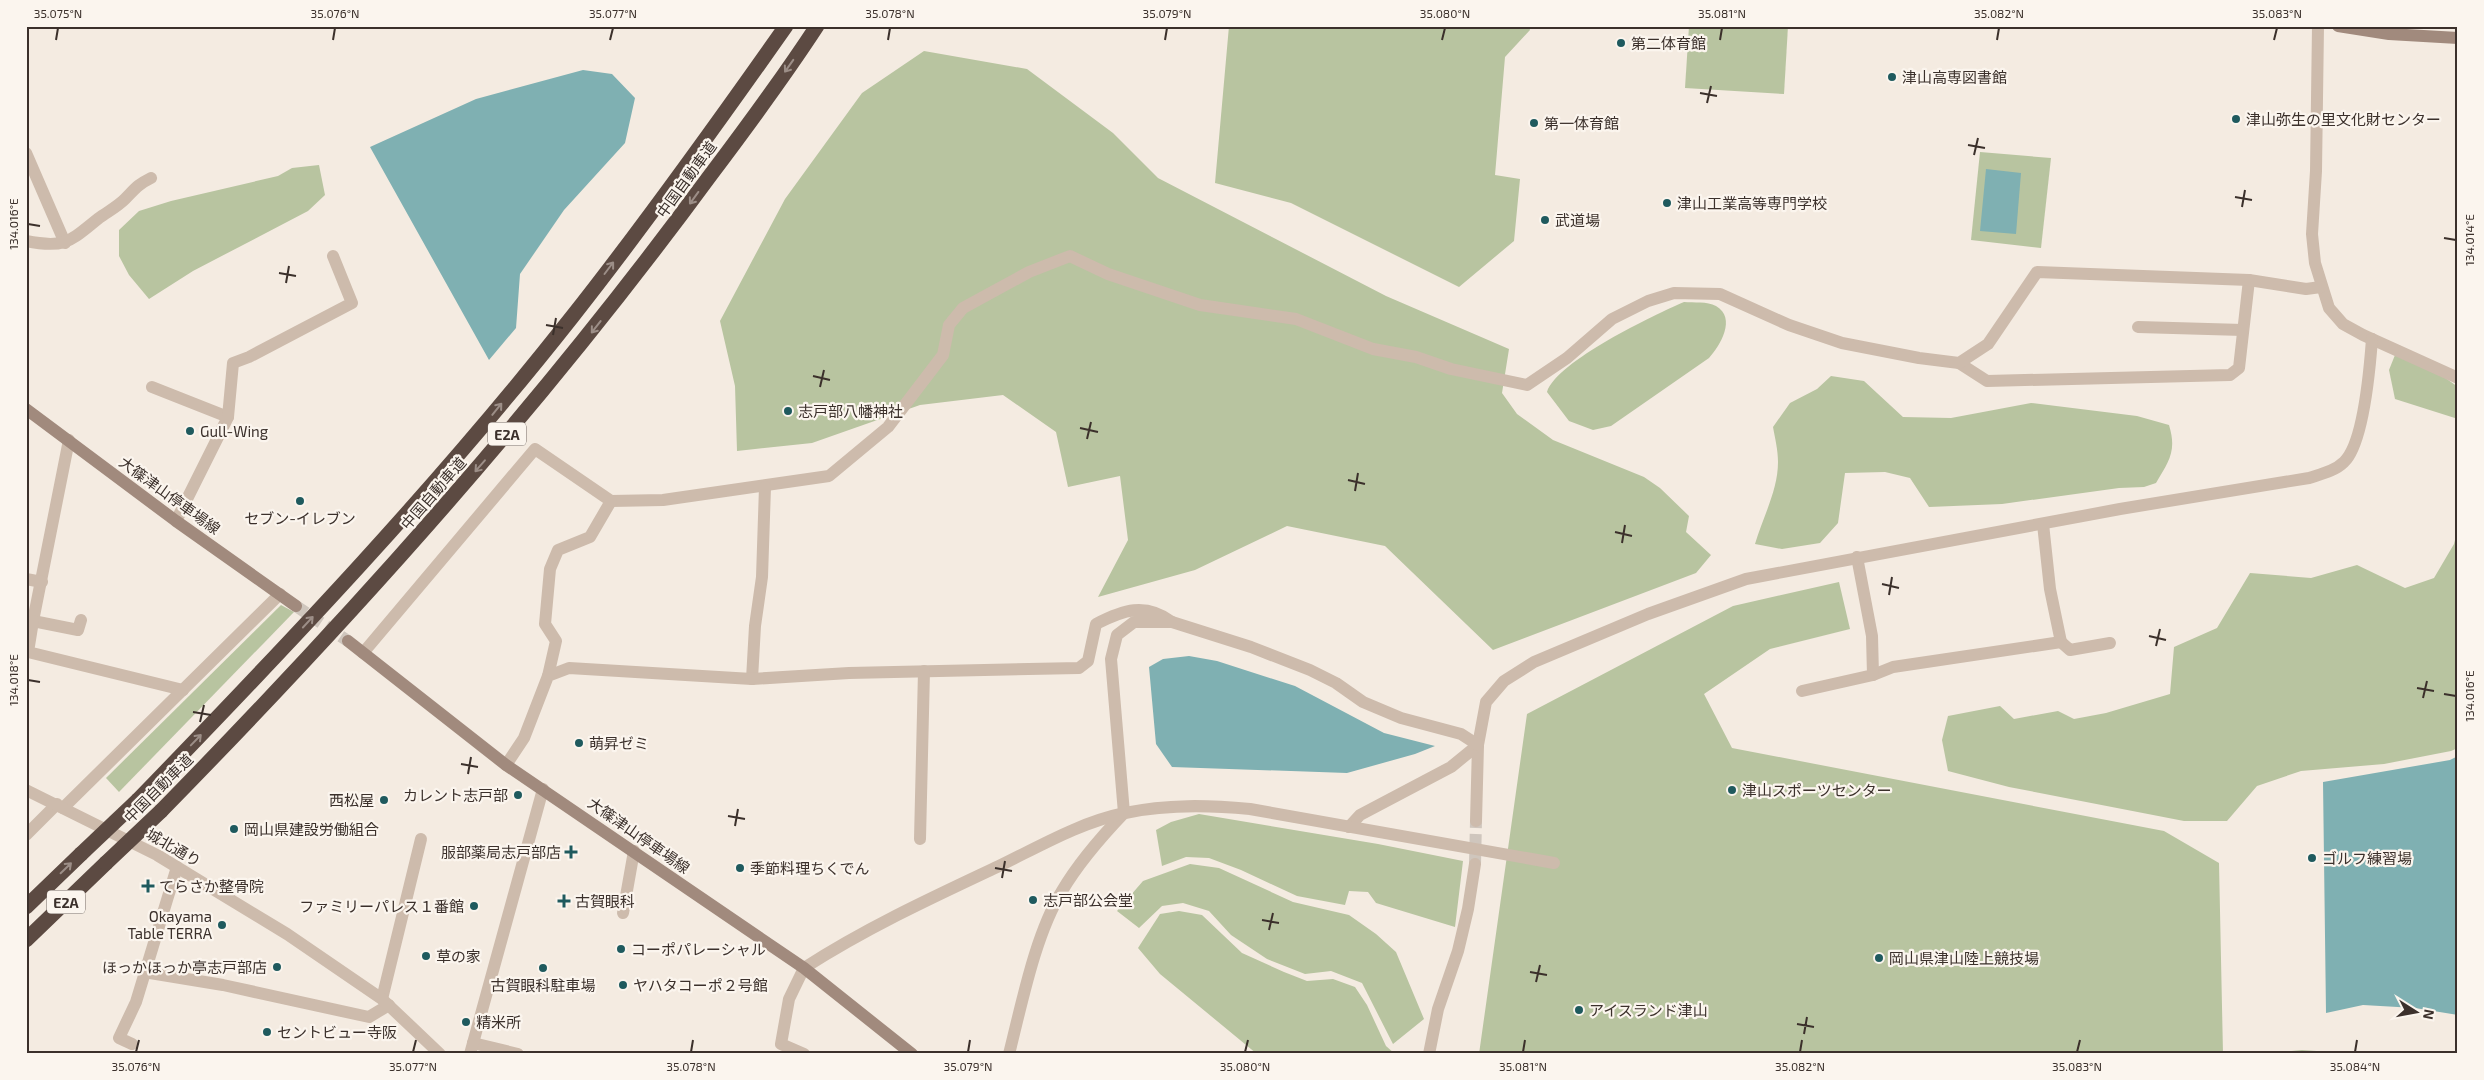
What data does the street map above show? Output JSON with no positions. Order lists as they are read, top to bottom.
{
  "streets": {
    "highway": ["中国自動車道", "E2A"],
    "main road": ["大篠津山停車場線"],
    "street": ["城北通り"]
  },
  "places": {
    "other": [
      "第二体育館",
      "津山高専図書館",
      "津山弥生の里文化財センター",
      "第一体育館",
      "津山工業高等専門学校",
      "武道場",
      "志戸部八幡神社",
      "Gull-Wing",
      "セブン-イレブン",
      "萌昇ゼミ",
      "津山スポーツセンター",
      "カレント志戸部",
      "西松屋",
      "岡山県建設労働組合",
      "ゴルフ練習場",
      "季節料理ちくでん",
      "志戸部公会堂",
      "ファミリーパレス１番館",
      "Okayama Table TERRA",
      "コーポパレーシャル",
      "草の家",
      "岡山県津山陸上競技場",
      "ほっかほっか亭志戸部店",
      "古賀眼科駐車場",
      "ヤハタコーポ２号館",
      "アイスランド津山",
      "精米所",
      "セントビュー寺阪"
    ],
    "health": ["服部薬局志戸部店", "てらさか整骨院", "古賀眼科"]
  },
  "north": "right",
  "coordinates": [
    "35.075°N",
    "35.076°N",
    "35.077°N",
    "35.078°N",
    "35.079°N",
    "35.080°N",
    "35.081°N",
    "35.082°N",
    "35.083°N",
    "134.016°E",
    "134.014°E",
    "134.018°E",
    "35.084°N"
  ]
}
